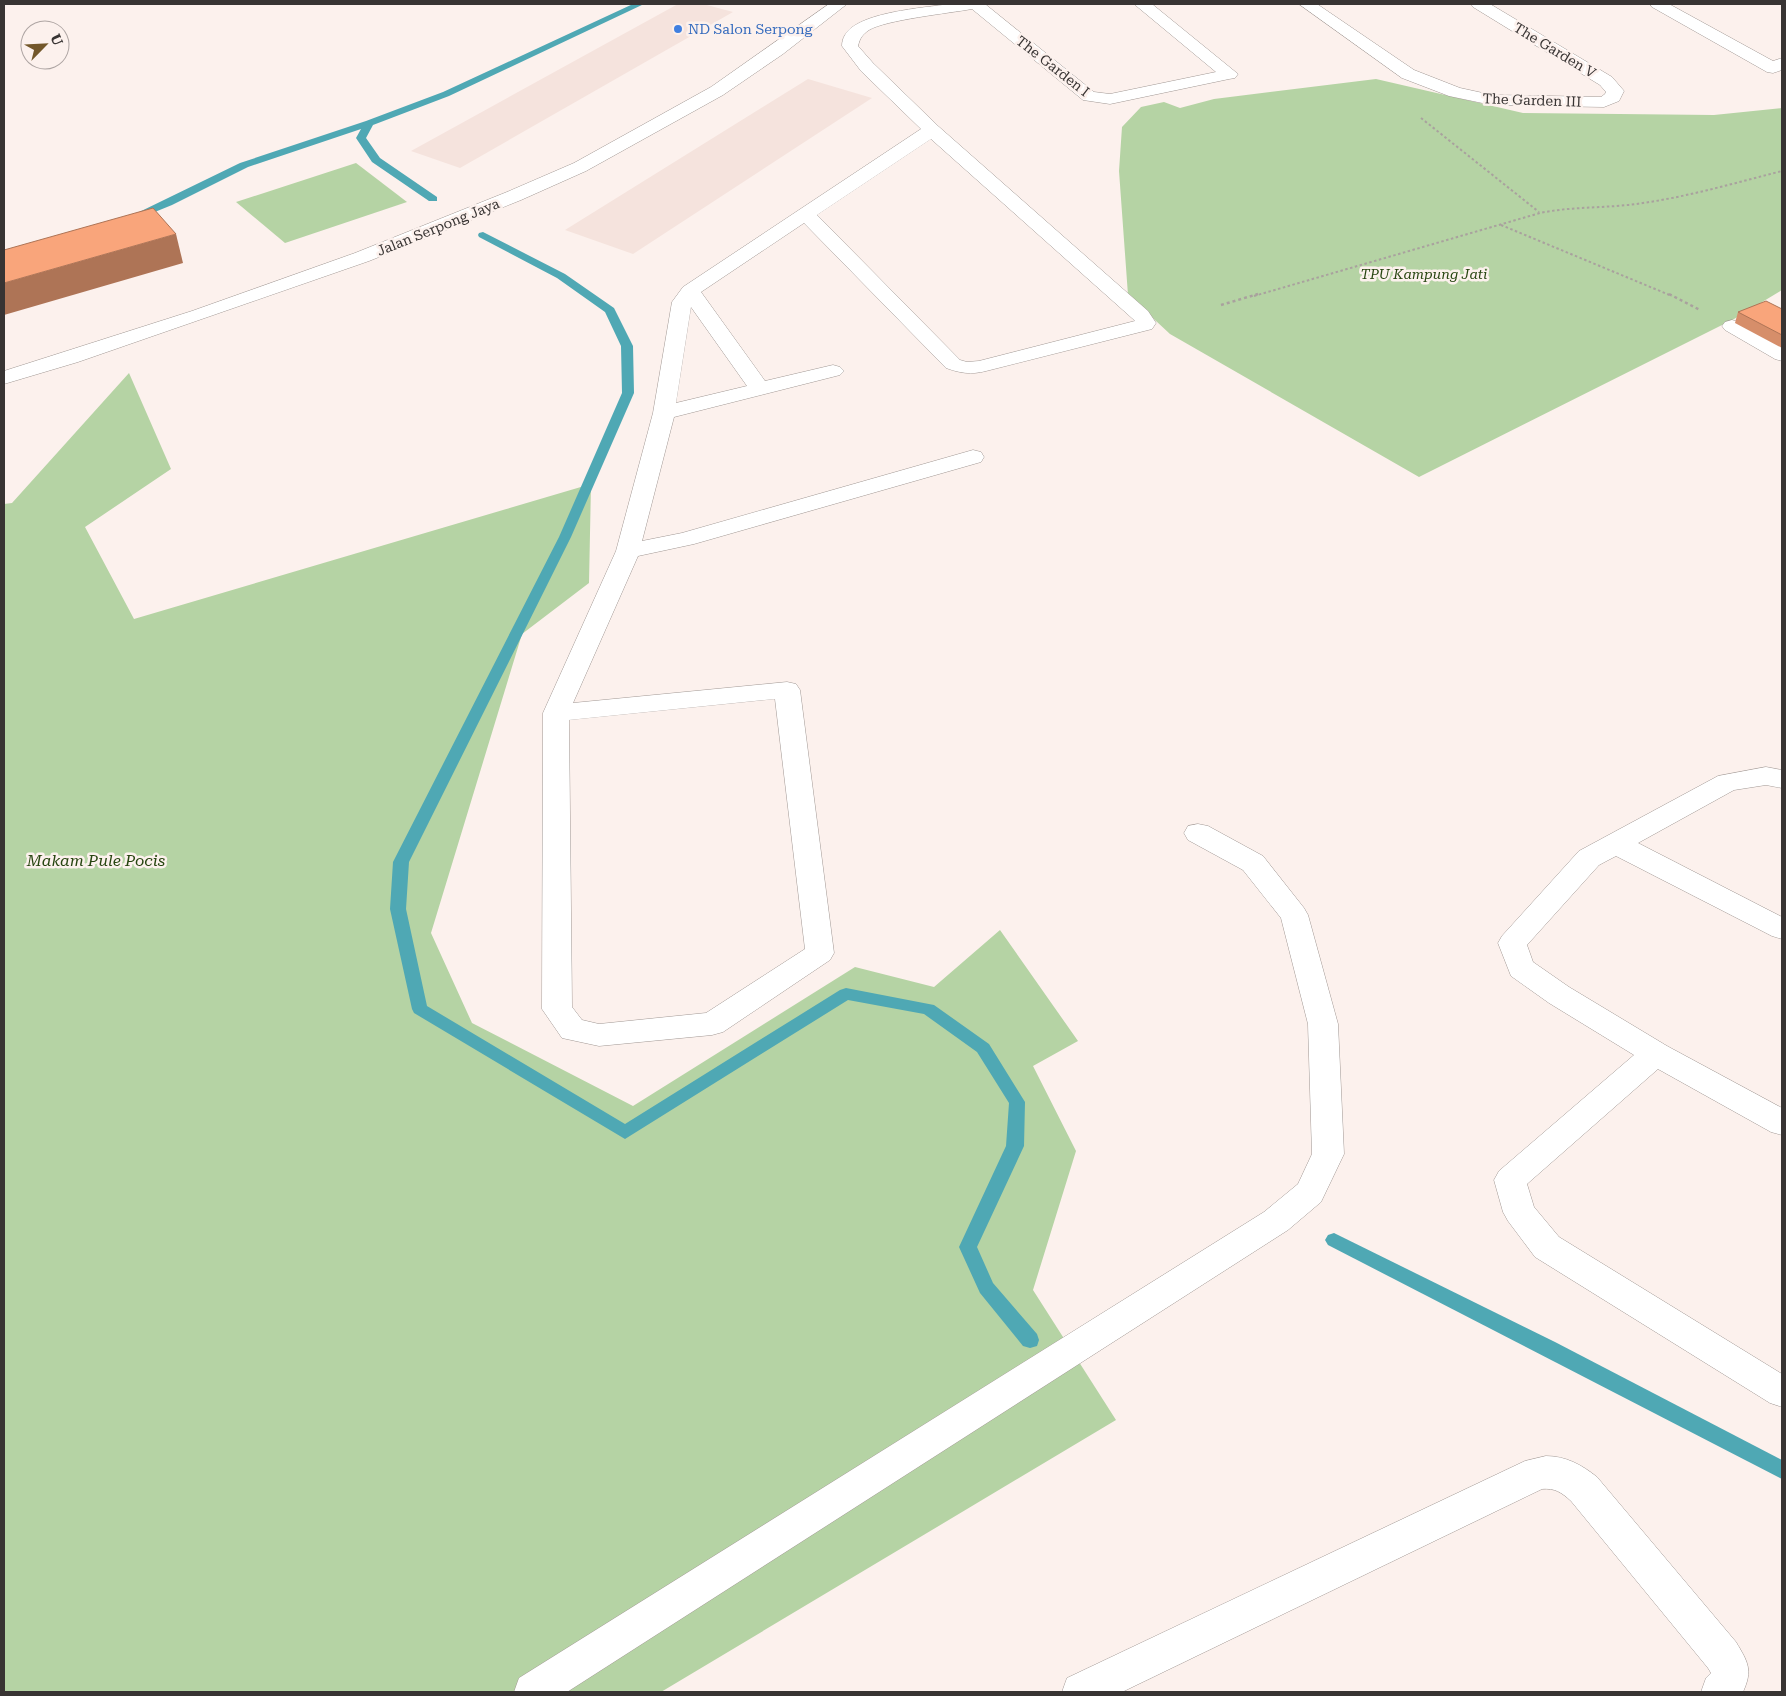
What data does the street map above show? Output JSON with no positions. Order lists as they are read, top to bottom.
{
  "streets": {
    "street": [
      "The Garden V",
      "The Garden I",
      "The Garden III",
      "Jalan Serpong Jaya"
    ]
  },
  "crossings": [
    ["The Garden V", "The Garden III"]
  ],
  "parks": ["TPU Kampung Jati", "Makam Pule Pocis"],
  "places": ["ND Salon Serpong"],
  "north": "top right"
}
